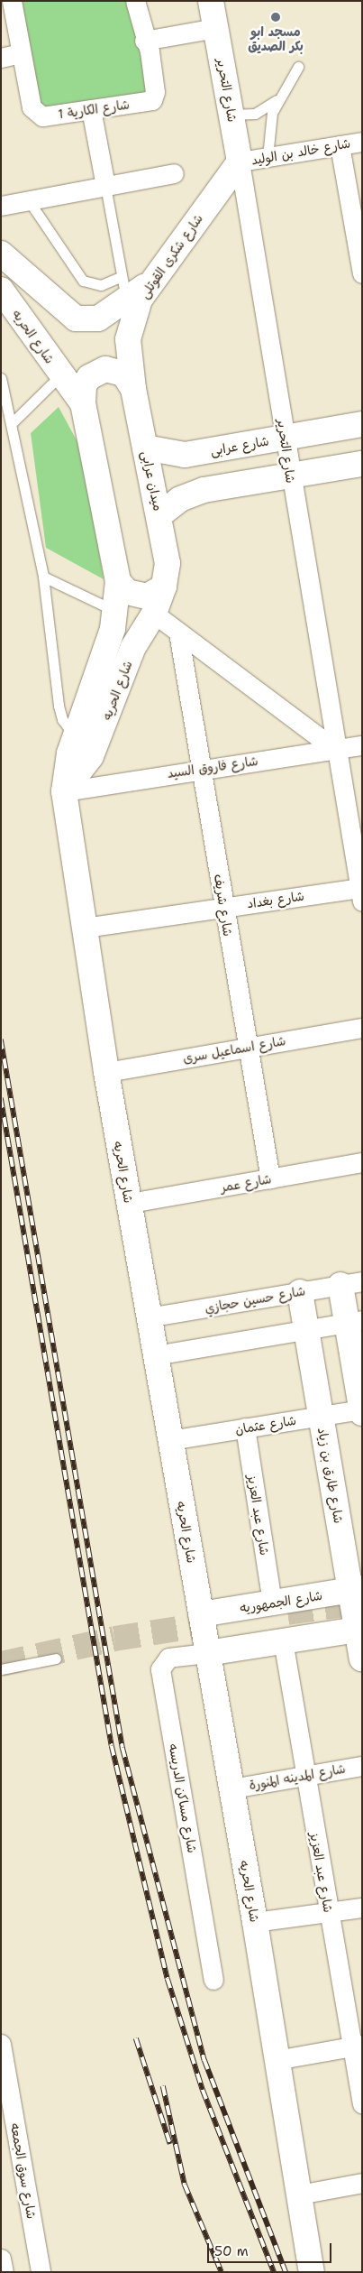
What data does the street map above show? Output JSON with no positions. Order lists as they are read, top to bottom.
{
  "streets": {
    "main road": [
      "شارع التحرير",
      "شارع شكرى القوتلى",
      "شارع الحريه",
      "شارع عرابى",
      "ميدان عرابى",
      "شارع طارق بن زياد",
      "شارع الجمهوريه"
    ],
    "street": [
      "شارع الكارية 1",
      "شارع خالد بن الوليد",
      "شارع فاروق السيد",
      "شارع بغداد",
      "شارع شريف",
      "شارع اسماعيل سرى",
      "شارع عمر",
      "شارع حسين حجازي",
      "شارع عثمان",
      "شارع عبد العزيز",
      "شارع المدينه المنورة",
      "شارع مساكن الدريسه",
      "شارع سوق الجمعه"
    ]
  },
  "crossings": [
    ["شارع التحرير", "شارع خالد بن الوليد"],
    ["شارع التحرير", "شارع شكرى القوتلى"],
    ["شارع التحرير", "شارع عرابى"],
    ["شارع التحرير", "شارع فاروق السيد"],
    ["شارع التحرير", "شارع بغداد"],
    ["شارع خالد بن الوليد", "شارع شكرى القوتلى"],
    ["شارع شكرى القوتلى", "ميدان عرابى"],
    ["شارع الحريه", "ميدان عرابى"],
    ["شارع الحريه", "شارع فاروق السيد"],
    ["شارع الحريه", "شارع بغداد"],
    ["شارع الحريه", "شارع اسماعيل سرى"],
    ["شارع الحريه", "شارع عمر"],
    ["شارع الحريه", "شارع حسين حجازي"],
    ["شارع الحريه", "شارع عثمان"],
    ["شارع الحريه", "شارع الجمهوريه"],
    ["شارع الحريه", "شارع المدينه المنورة"],
    ["شارع الحريه", "شارع مساكن الدريسه"],
    ["شارع عرابى", "ميدان عرابى"],
    ["شارع فاروق السيد", "شارع شريف"],
    ["شارع بغداد", "شارع شريف"],
    ["شارع شريف", "شارع اسماعيل سرى"],
    ["شارع شريف", "شارع عمر"],
    ["شارع حسين حجازي", "شارع طارق بن زياد"],
    ["شارع عثمان", "شارع طارق بن زياد"],
    ["شارع عثمان", "شارع عبد العزيز"],
    ["شارع طارق بن زياد", "شارع الجمهوريه"],
    ["شارع عبد العزيز", "شارع الجمهوريه"],
    ["شارع عبد العزيز", "شارع المدينه المنورة"]
  ],
  "places": ["مسجد ابو بكر الصديق"],
  "scale_bar": "50 m"
}
